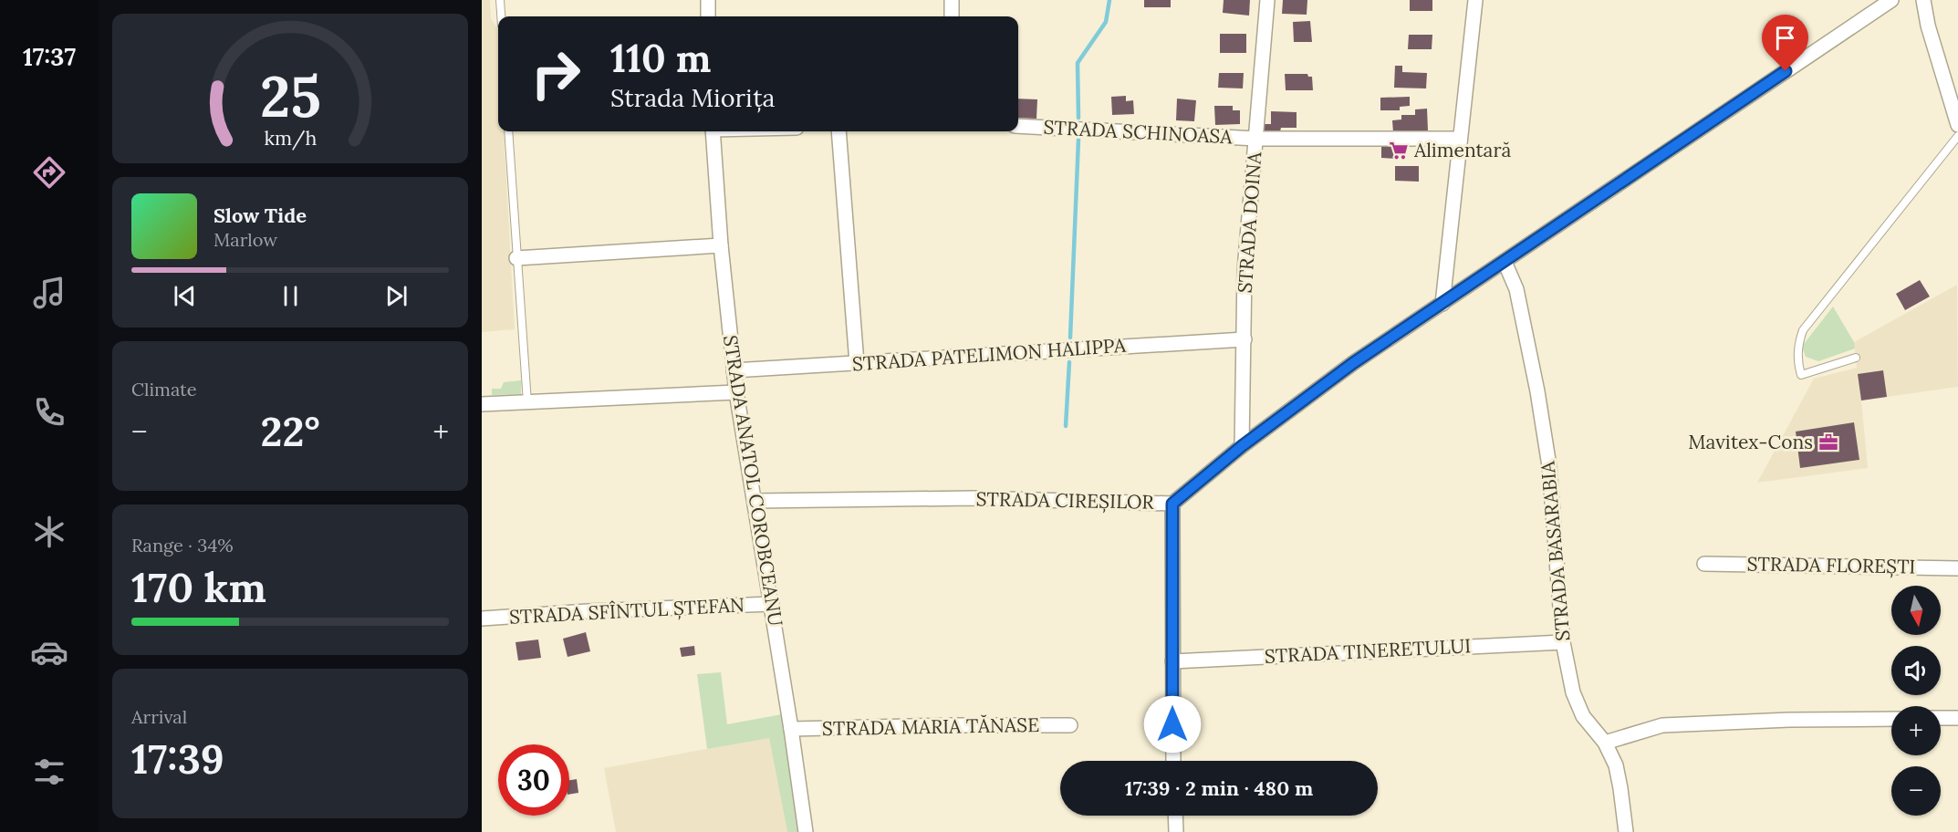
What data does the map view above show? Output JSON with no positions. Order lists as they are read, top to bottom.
{
  "streets": {
    "street": [
      "STRADA SCHINOASA",
      "STRADA DOINA",
      "STRADA PATELIMON HALIPPA",
      "STRADA ANATOL COROBCEANU",
      "STRADA CIREȘILOR",
      "STRADA BASARABIA",
      "STRADA FLOREȘTI",
      "STRADA SFÎNTUL ȘTEFAN",
      "STRADA TINERETULUI",
      "STRADA MARIA TĂNASE"
    ]
  },
  "crossings": [
    ["STRADA SCHINOASA", "STRADA DOINA"],
    ["STRADA DOINA", "STRADA PATELIMON HALIPPA"],
    ["STRADA PATELIMON HALIPPA", "STRADA ANATOL COROBCEANU"],
    ["STRADA ANATOL COROBCEANU", "STRADA CIREȘILOR"],
    ["STRADA ANATOL COROBCEANU", "STRADA SFÎNTUL ȘTEFAN"],
    ["STRADA ANATOL COROBCEANU", "STRADA MARIA TĂNASE"],
    ["STRADA CIREȘILOR", "STRADA TINERETULUI"],
    ["STRADA BASARABIA", "STRADA TINERETULUI"]
  ],
  "places": {
    "supermarket": ["Alimentară"],
    "office": ["Mavitex-Cons"]
  },
  "north": "bottom",
  "page": {
    "tabs": "17:37",
    "turn": ["110 m", "Strada Miorița"],
    "song": ["Slow Tide", "Marlow"],
    "tile": [
      "Climate",
      ["Range · 34%", "170 km"],
      ["Arrival", "17:39"]
    ],
    "heat": ["−", "22°", "+"],
    "map_buttons": ["+", "−"],
    "limit": "30",
    "trip": "17:39 · 2 min · 480 m",
    "gauge": ["25", "km/h"]
  }
}
